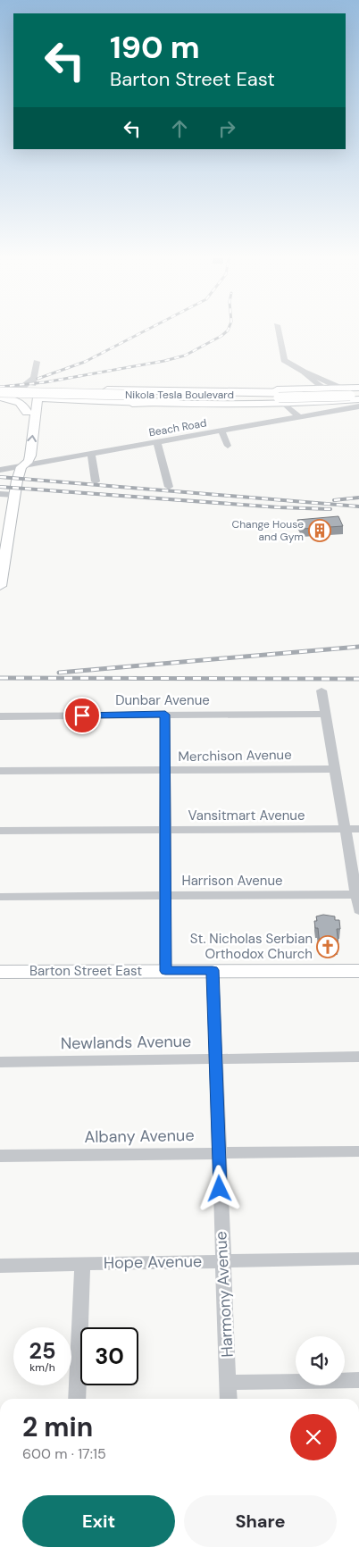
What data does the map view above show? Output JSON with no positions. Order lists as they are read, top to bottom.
{
  "streets": {
    "highway": ["Nikola Tesla Boulevard"],
    "main road": ["Barton Street East"],
    "street": [
      "Beach Road",
      "Dunbar Avenue",
      "Merchison Avenue",
      "Vansitmart Avenue",
      "Harrison Avenue",
      "Newlands Avenue",
      "Albany Avenue",
      "Hope Avenue",
      "Harmony Avenue"
    ]
  },
  "crossings": [
    ["Barton Street East", "Harmony Avenue"],
    ["Newlands Avenue", "Harmony Avenue"],
    ["Albany Avenue", "Harmony Avenue"],
    ["Hope Avenue", "Harmony Avenue"]
  ],
  "places": {
    "building": ["Change House and Gym"],
    "church": ["St. Nicholas Serbian Orthodox Church"]
  },
  "page": {
    "turn": ["190 m", "Barton Street East"],
    "speed": "25 km/h",
    "limit": "30",
    "heading": ["2 min", "600 m · 17:15"],
    "buttons": ["Exit", "Share"]
  }
}
